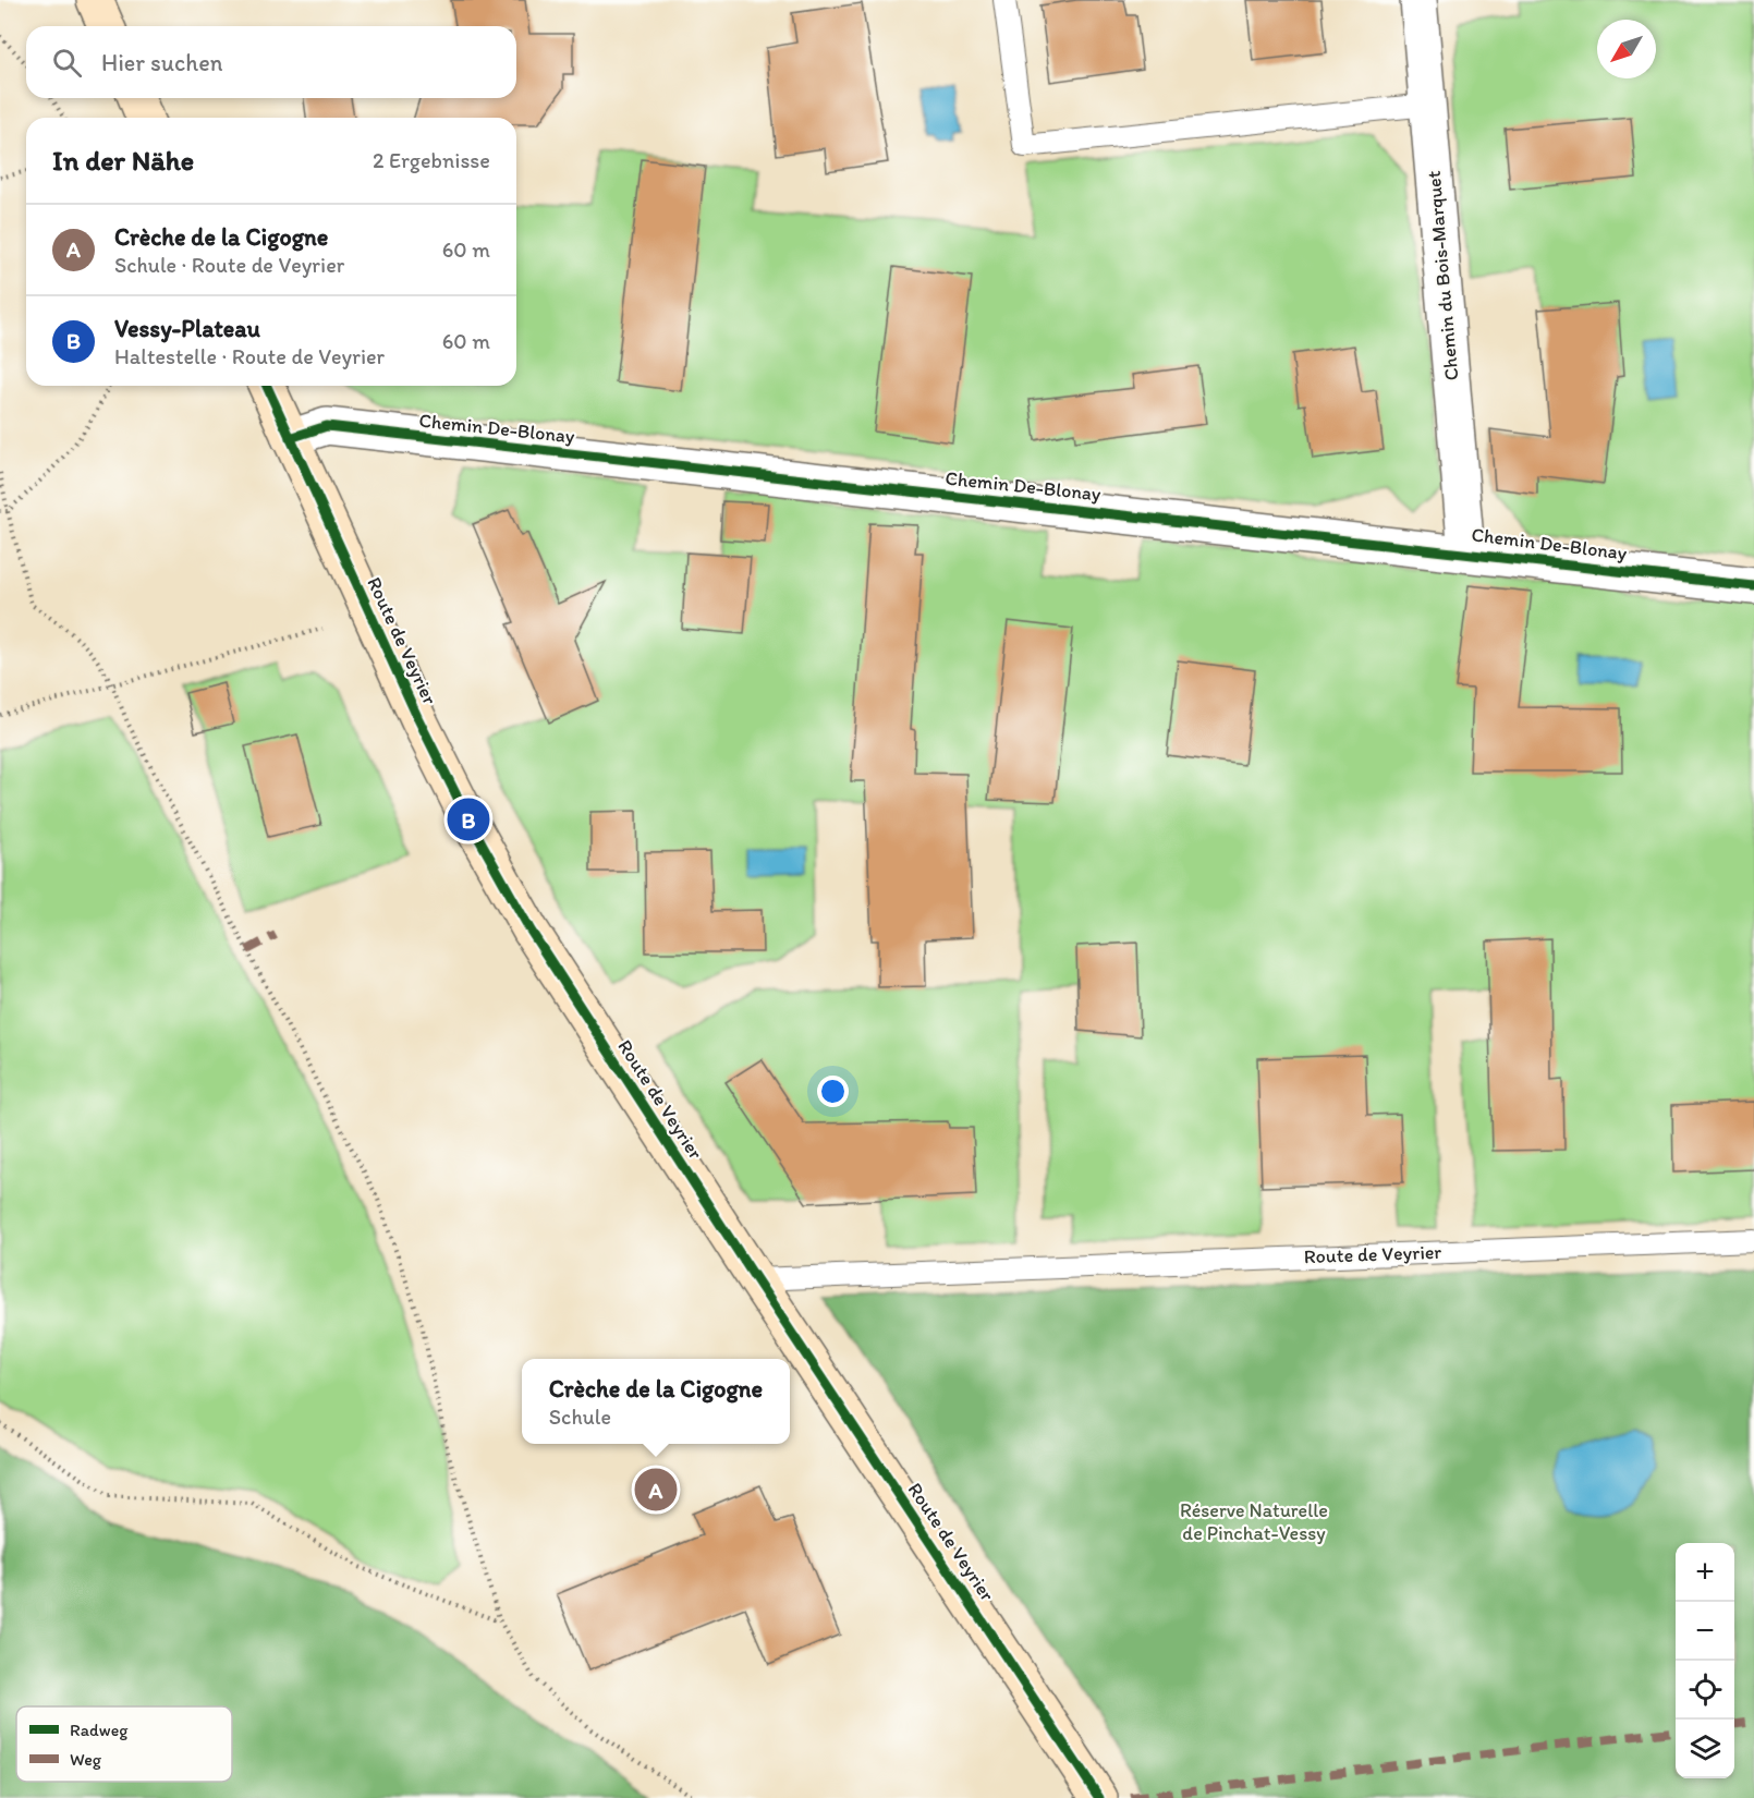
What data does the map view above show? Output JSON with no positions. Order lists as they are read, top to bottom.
{
  "streets": {
    "main road": ["Route de Veyrier"],
    "street": ["Chemin du Bois-Marquet", "Chemin De-Blonay"]
  },
  "crossings": [
    ["Chemin du Bois-Marquet", "Chemin De-Blonay"],
    ["Chemin De-Blonay", "Route de Veyrier"]
  ],
  "parks": ["Réserve Naturelle de Pinchat-Vessy"],
  "legend": ["Radweg", "Weg"],
  "north": "bottom left",
  "page": {
    "search": "Hier suchen",
    "heading": ["In der Nähe", "2 Ergebnisse"],
    "list": [
      {
        "mark": "A",
        "name": "Crèche de la Cigogne",
        "note": "Schule · Route de Veyrier",
        "value": "60 m"
      },
      {
        "mark": "B",
        "name": "Vessy-Plateau",
        "note": "Haltestelle · Route de Veyrier",
        "value": "60 m"
      }
    ],
    "pins": ["B", "A"],
    "popup": ["Crèche de la Cigogne", "Schule"],
    "map_buttons": ["+", "−"]
  }
}
